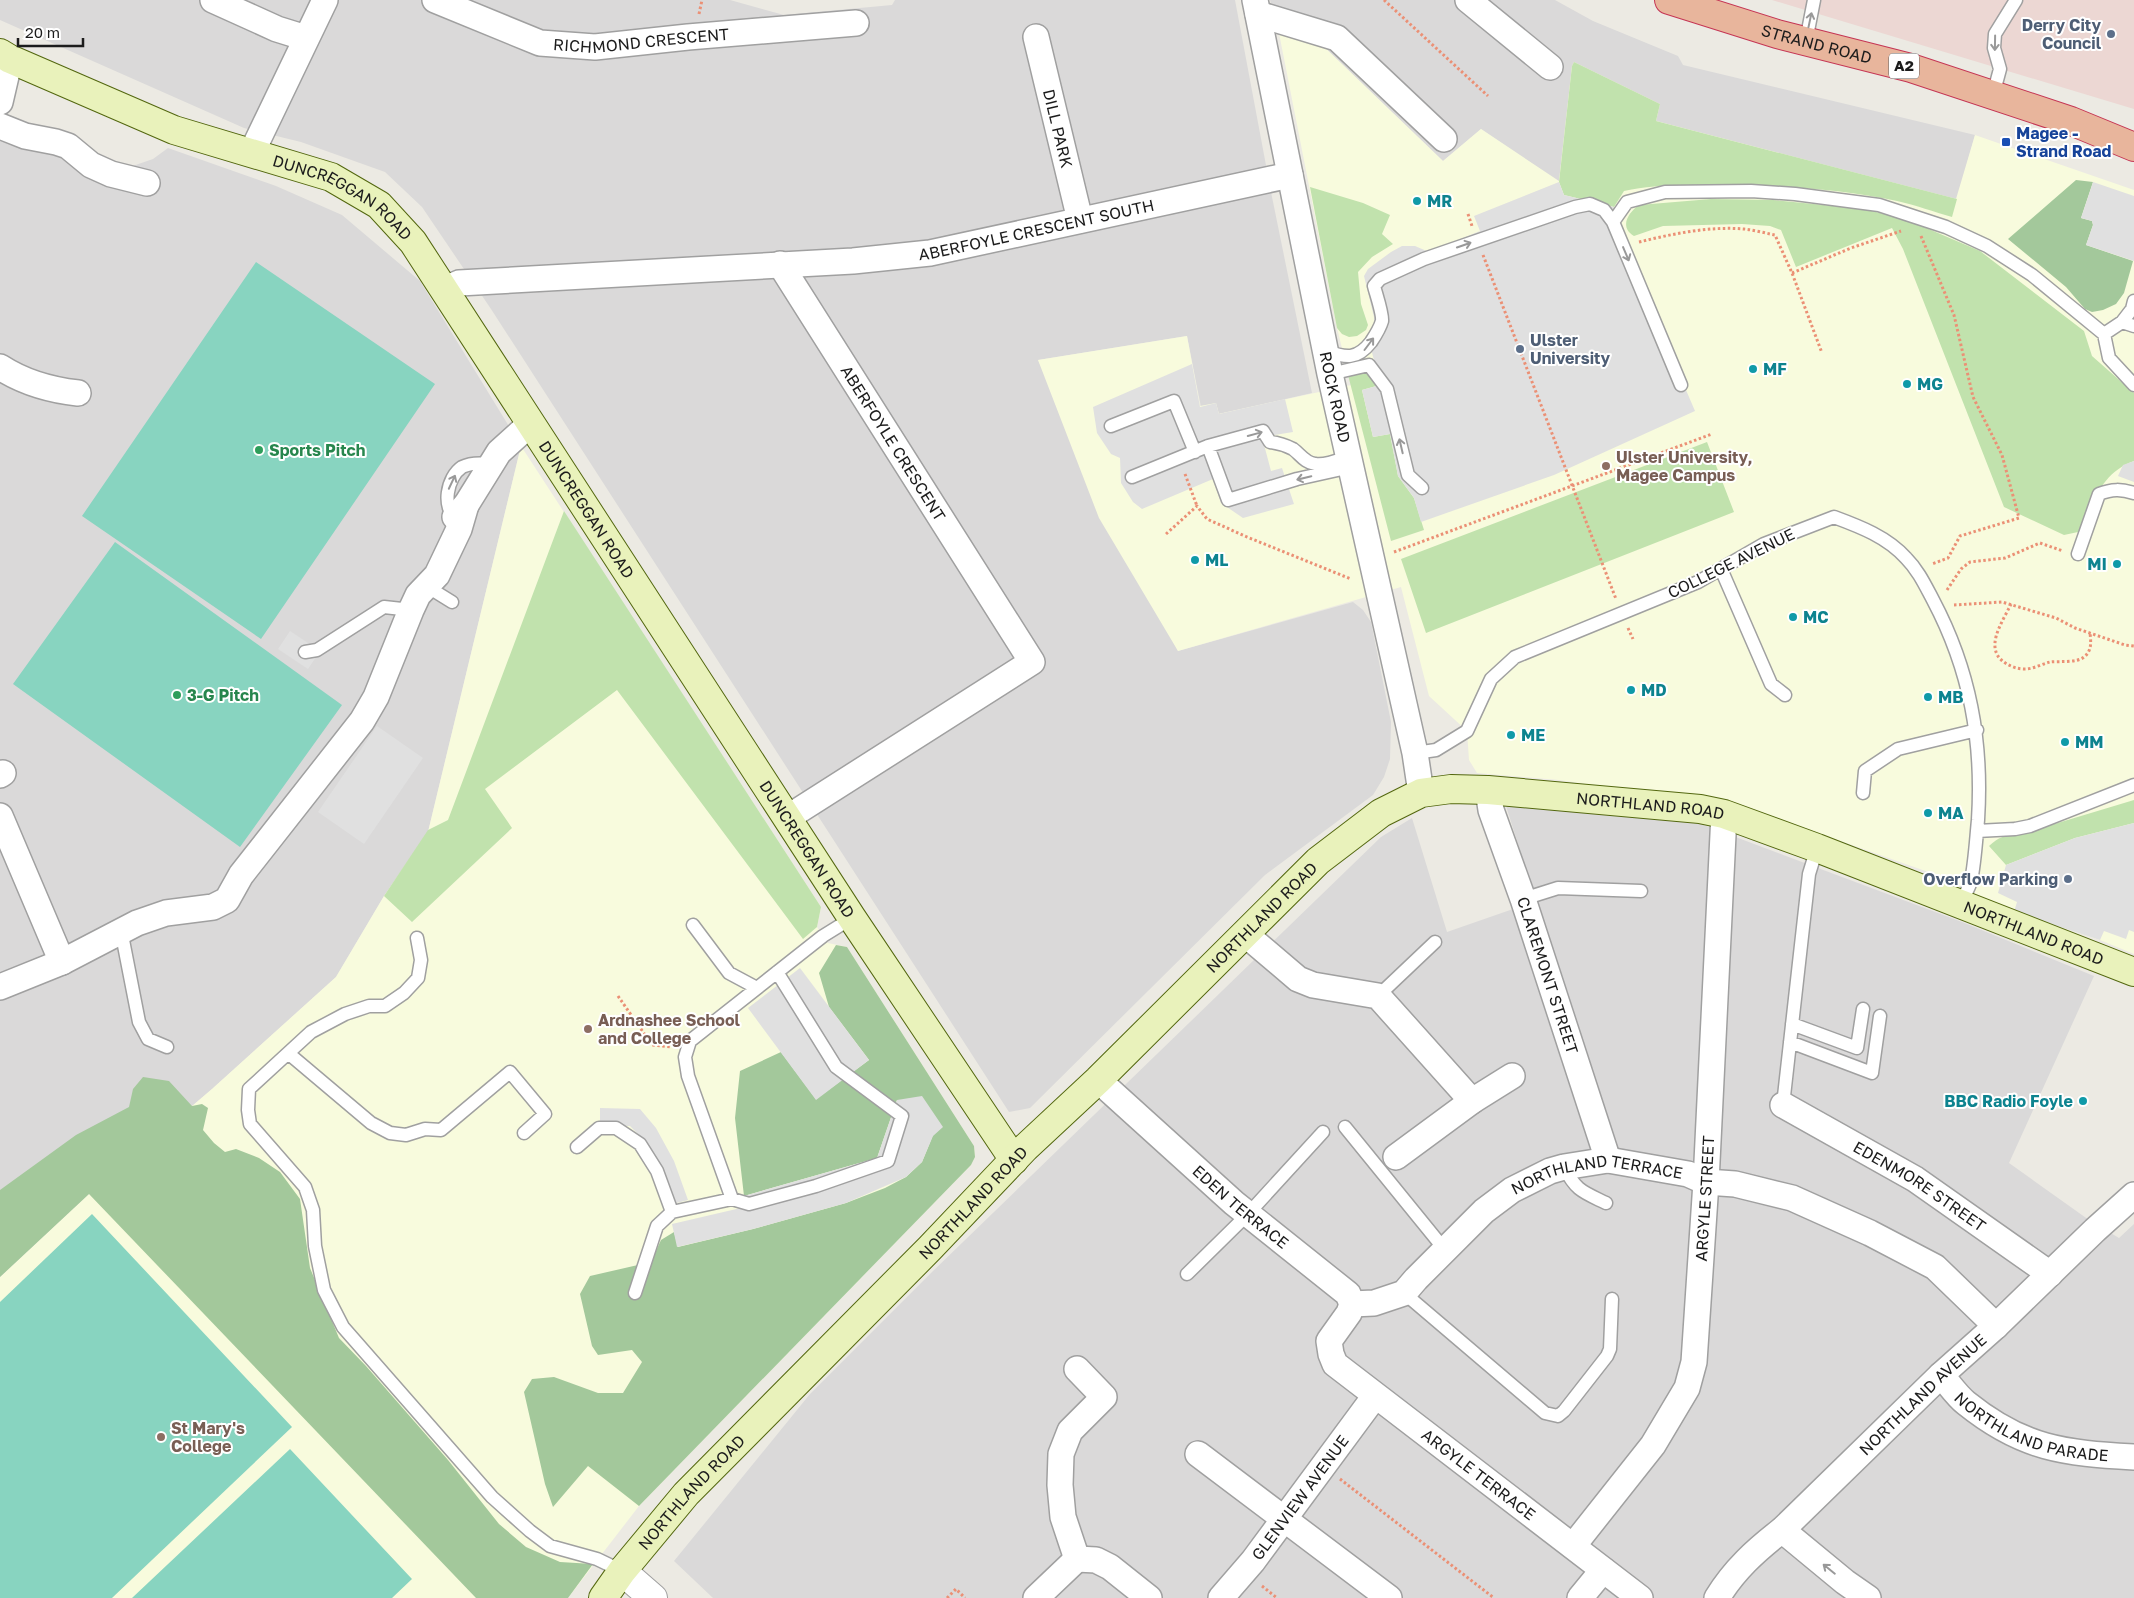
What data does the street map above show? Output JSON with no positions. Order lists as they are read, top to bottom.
{
  "streets": {
    "highway": ["STRAND ROAD", "A2"],
    "main road": ["DUNCREGGAN ROAD", "NORTHLAND ROAD"],
    "street": [
      "RICHMOND CRESCENT",
      "DILL PARK",
      "ABERFOYLE CRESCENT SOUTH",
      "ROCK ROAD",
      "ABERFOYLE CRESCENT",
      "CLAREMONT STREET",
      "NORTHLAND TERRACE",
      "EDENMORE STREET",
      "ARGYLE STREET",
      "EDEN TERRACE",
      "NORTHLAND AVENUE",
      "NORTHLAND PARADE",
      "ARGYLE TERRACE",
      "GLENVIEW AVENUE"
    ],
    "lane": ["COLLEGE AVENUE"]
  },
  "crossings": [
    ["DILL PARK", "ABERFOYLE CRESCENT SOUTH"],
    ["DUNCREGGAN ROAD", "ABERFOYLE CRESCENT"],
    ["DUNCREGGAN ROAD", "NORTHLAND ROAD"],
    ["ABERFOYLE CRESCENT SOUTH", "ROCK ROAD"],
    ["ABERFOYLE CRESCENT SOUTH", "ABERFOYLE CRESCENT"],
    ["ROCK ROAD", "COLLEGE AVENUE"],
    ["ROCK ROAD", "NORTHLAND ROAD"],
    ["COLLEGE AVENUE", "NORTHLAND ROAD"],
    ["NORTHLAND ROAD", "CLAREMONT STREET"],
    ["NORTHLAND ROAD", "ARGYLE STREET"],
    ["NORTHLAND ROAD", "EDEN TERRACE"],
    ["CLAREMONT STREET", "NORTHLAND TERRACE"],
    ["NORTHLAND TERRACE", "ARGYLE STREET"],
    ["NORTHLAND TERRACE", "EDEN TERRACE"],
    ["NORTHLAND TERRACE", "NORTHLAND AVENUE"],
    ["NORTHLAND TERRACE", "ARGYLE TERRACE"],
    ["EDENMORE STREET", "NORTHLAND AVENUE"],
    ["ARGYLE STREET", "ARGYLE TERRACE"],
    ["EDEN TERRACE", "ARGYLE TERRACE"],
    ["NORTHLAND AVENUE", "NORTHLAND PARADE"],
    ["ARGYLE TERRACE", "GLENVIEW AVENUE"]
  ],
  "places": {
    "other": [
      "Derry City Council",
      "MR",
      "Ulster University",
      "MF",
      "MG",
      "Sports Pitch",
      "Ulster University, Magee Campus",
      "ML",
      "MI",
      "MC",
      "MD",
      "3-G Pitch",
      "MB",
      "ME",
      "MM",
      "MA",
      "Overflow Parking",
      "Ardnashee School and College",
      "BBC Radio Foyle",
      "St Mary's College"
    ],
    "transit": ["Magee - Strand Road"]
  },
  "scale_bar": "20 m"
}
